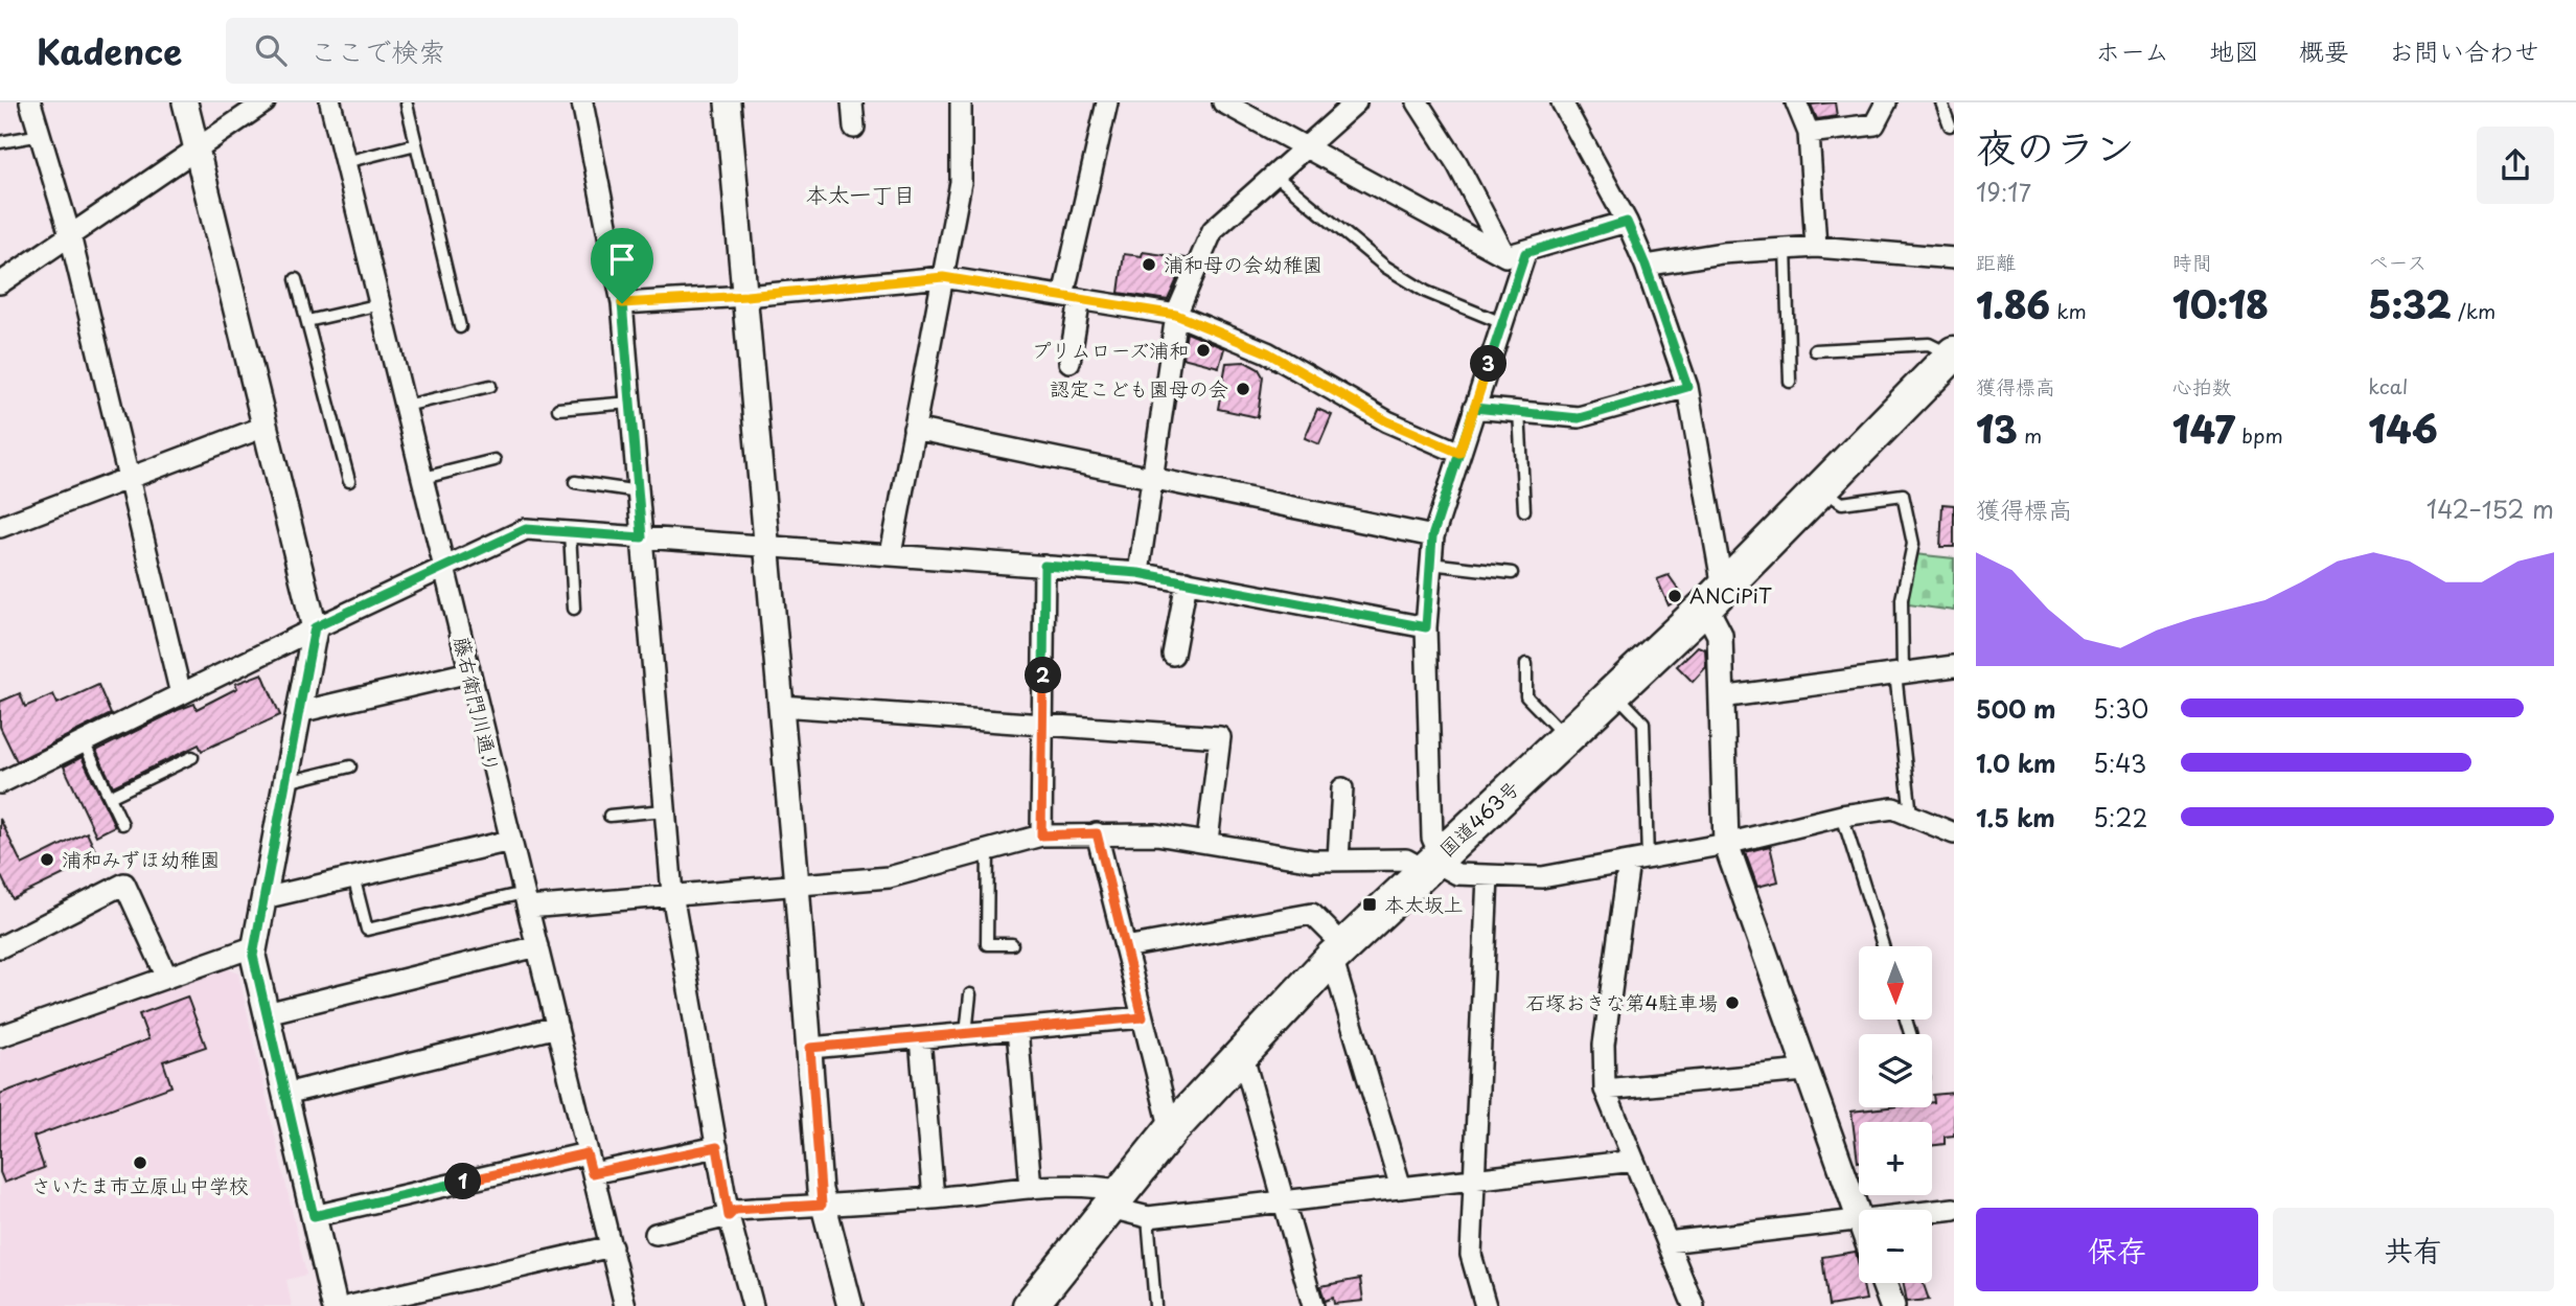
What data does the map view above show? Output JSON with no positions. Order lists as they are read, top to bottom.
{
  "streets": {
    "highway": ["国道463号"],
    "street": ["藤右衛門川通り"]
  },
  "districts": ["本太一丁目"],
  "places": {
    "other": [
      "浦和母の会幼稚園",
      "プリムローズ浦和",
      "認定こども園母の会",
      "ANCiPiT",
      "浦和みずほ幼稚園",
      "石塚おきな第4駐車場",
      "さいたま市立原山中学校"
    ],
    "transit": ["本太坂上"]
  },
  "north": "bottom",
  "page": {
    "header": "Kadence",
    "search": "ここで検索",
    "nav": [
      "ホーム",
      "地図",
      "概要",
      "お問い合わせ"
    ],
    "heading": ["夜のラン", "19:17"],
    "stats": [
      ["距離", "1.86 km"],
      ["時間", "10:18"],
      ["ペース", "5:32 /km"],
      ["獲得標高", "13 m"],
      ["心拍数", "147 bpm"],
      ["kcal", "146"]
    ],
    "pins": ["3", "2", "1"],
    "chart": ["獲得標高", "142–152 m"],
    "list": [
      {
        "name": "500 m",
        "note": "5:30"
      },
      {
        "name": "1.0 km",
        "note": "5:43"
      },
      {
        "name": "1.5 km",
        "note": "5:22"
      }
    ],
    "map_buttons": ["+", "−"],
    "buttons": ["保存", "共有"]
  }
}
